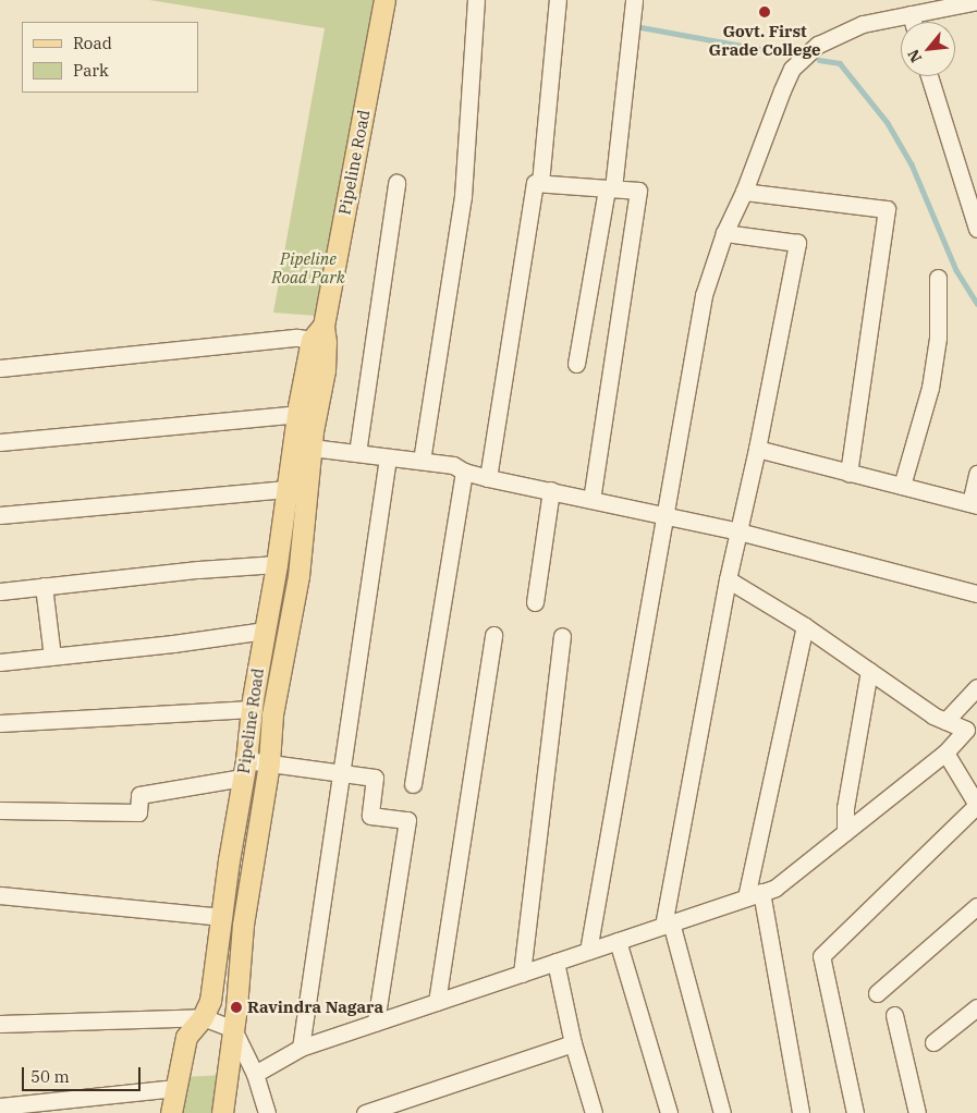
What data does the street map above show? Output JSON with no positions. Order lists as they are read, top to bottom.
{
  "streets": {
    "main road": ["Pipeline Road"]
  },
  "parks": ["Pipeline Road Park"],
  "places": ["Govt. First Grade College", "Ravindra Nagara"],
  "legend": ["Road", "Park"],
  "scale_bar": "50 m",
  "north": "bottom left"
}
